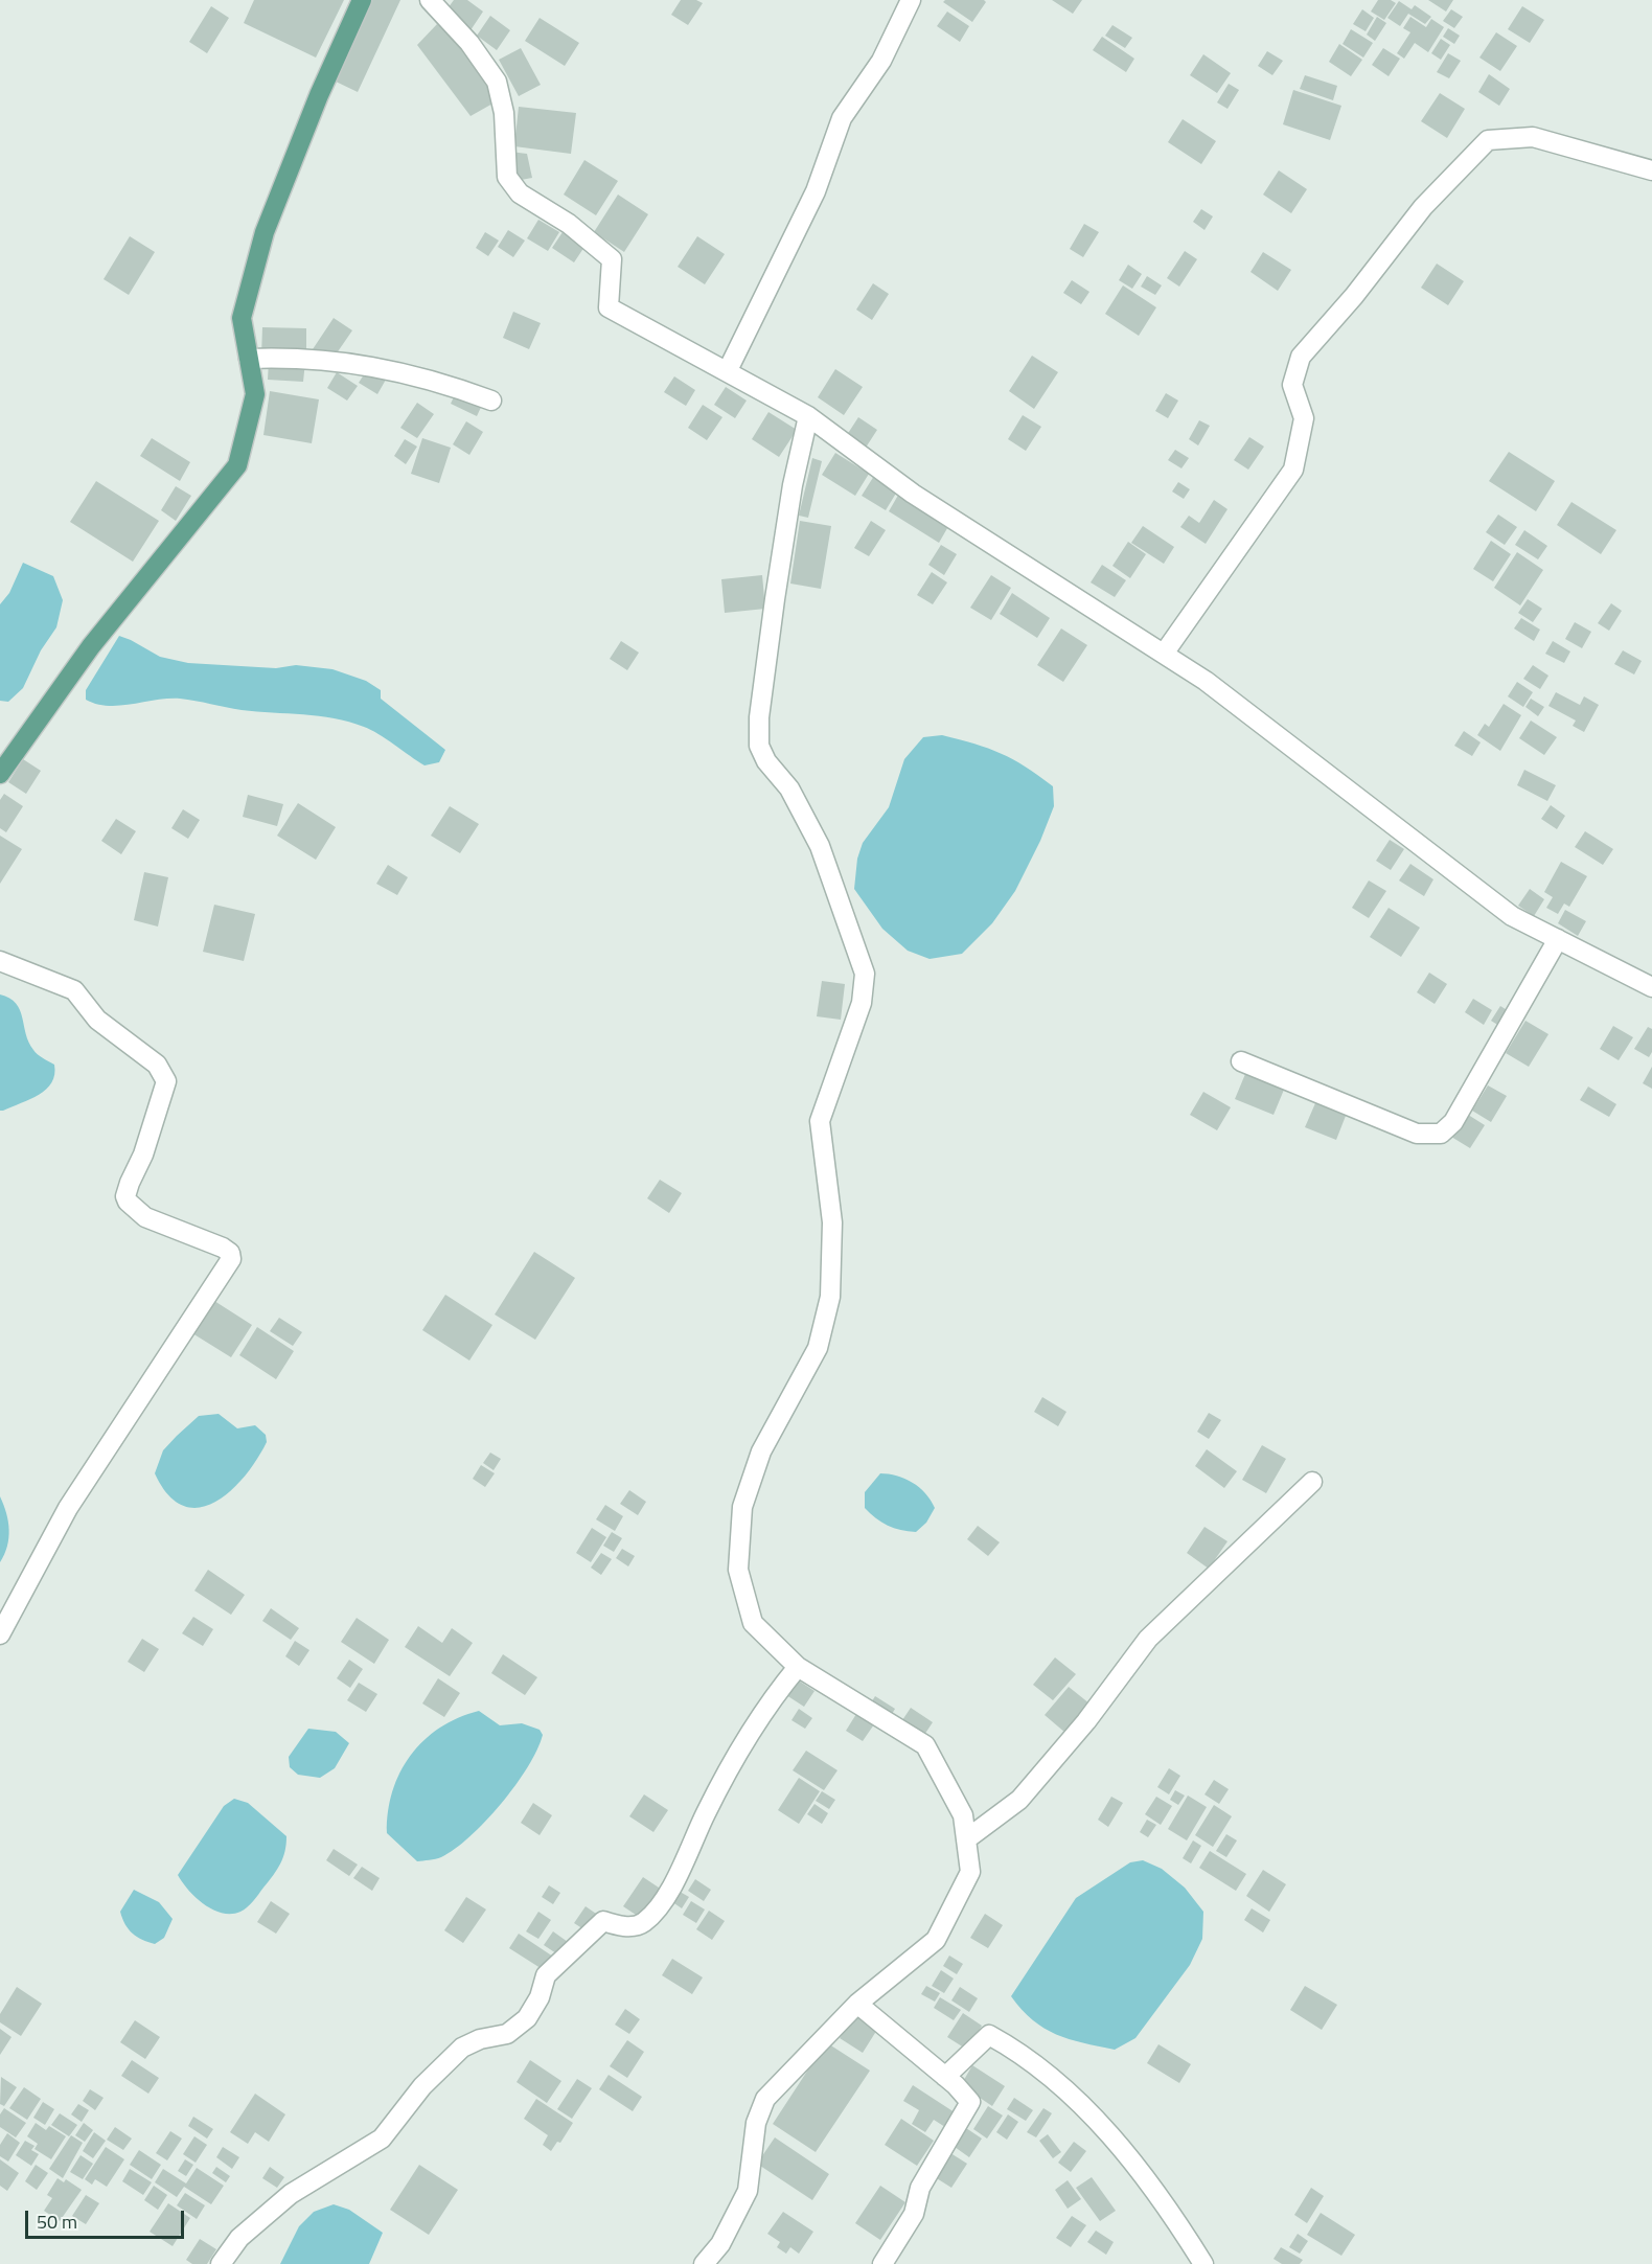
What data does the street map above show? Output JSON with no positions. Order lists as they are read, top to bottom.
{
  "scale_bar": "50 m"
}
